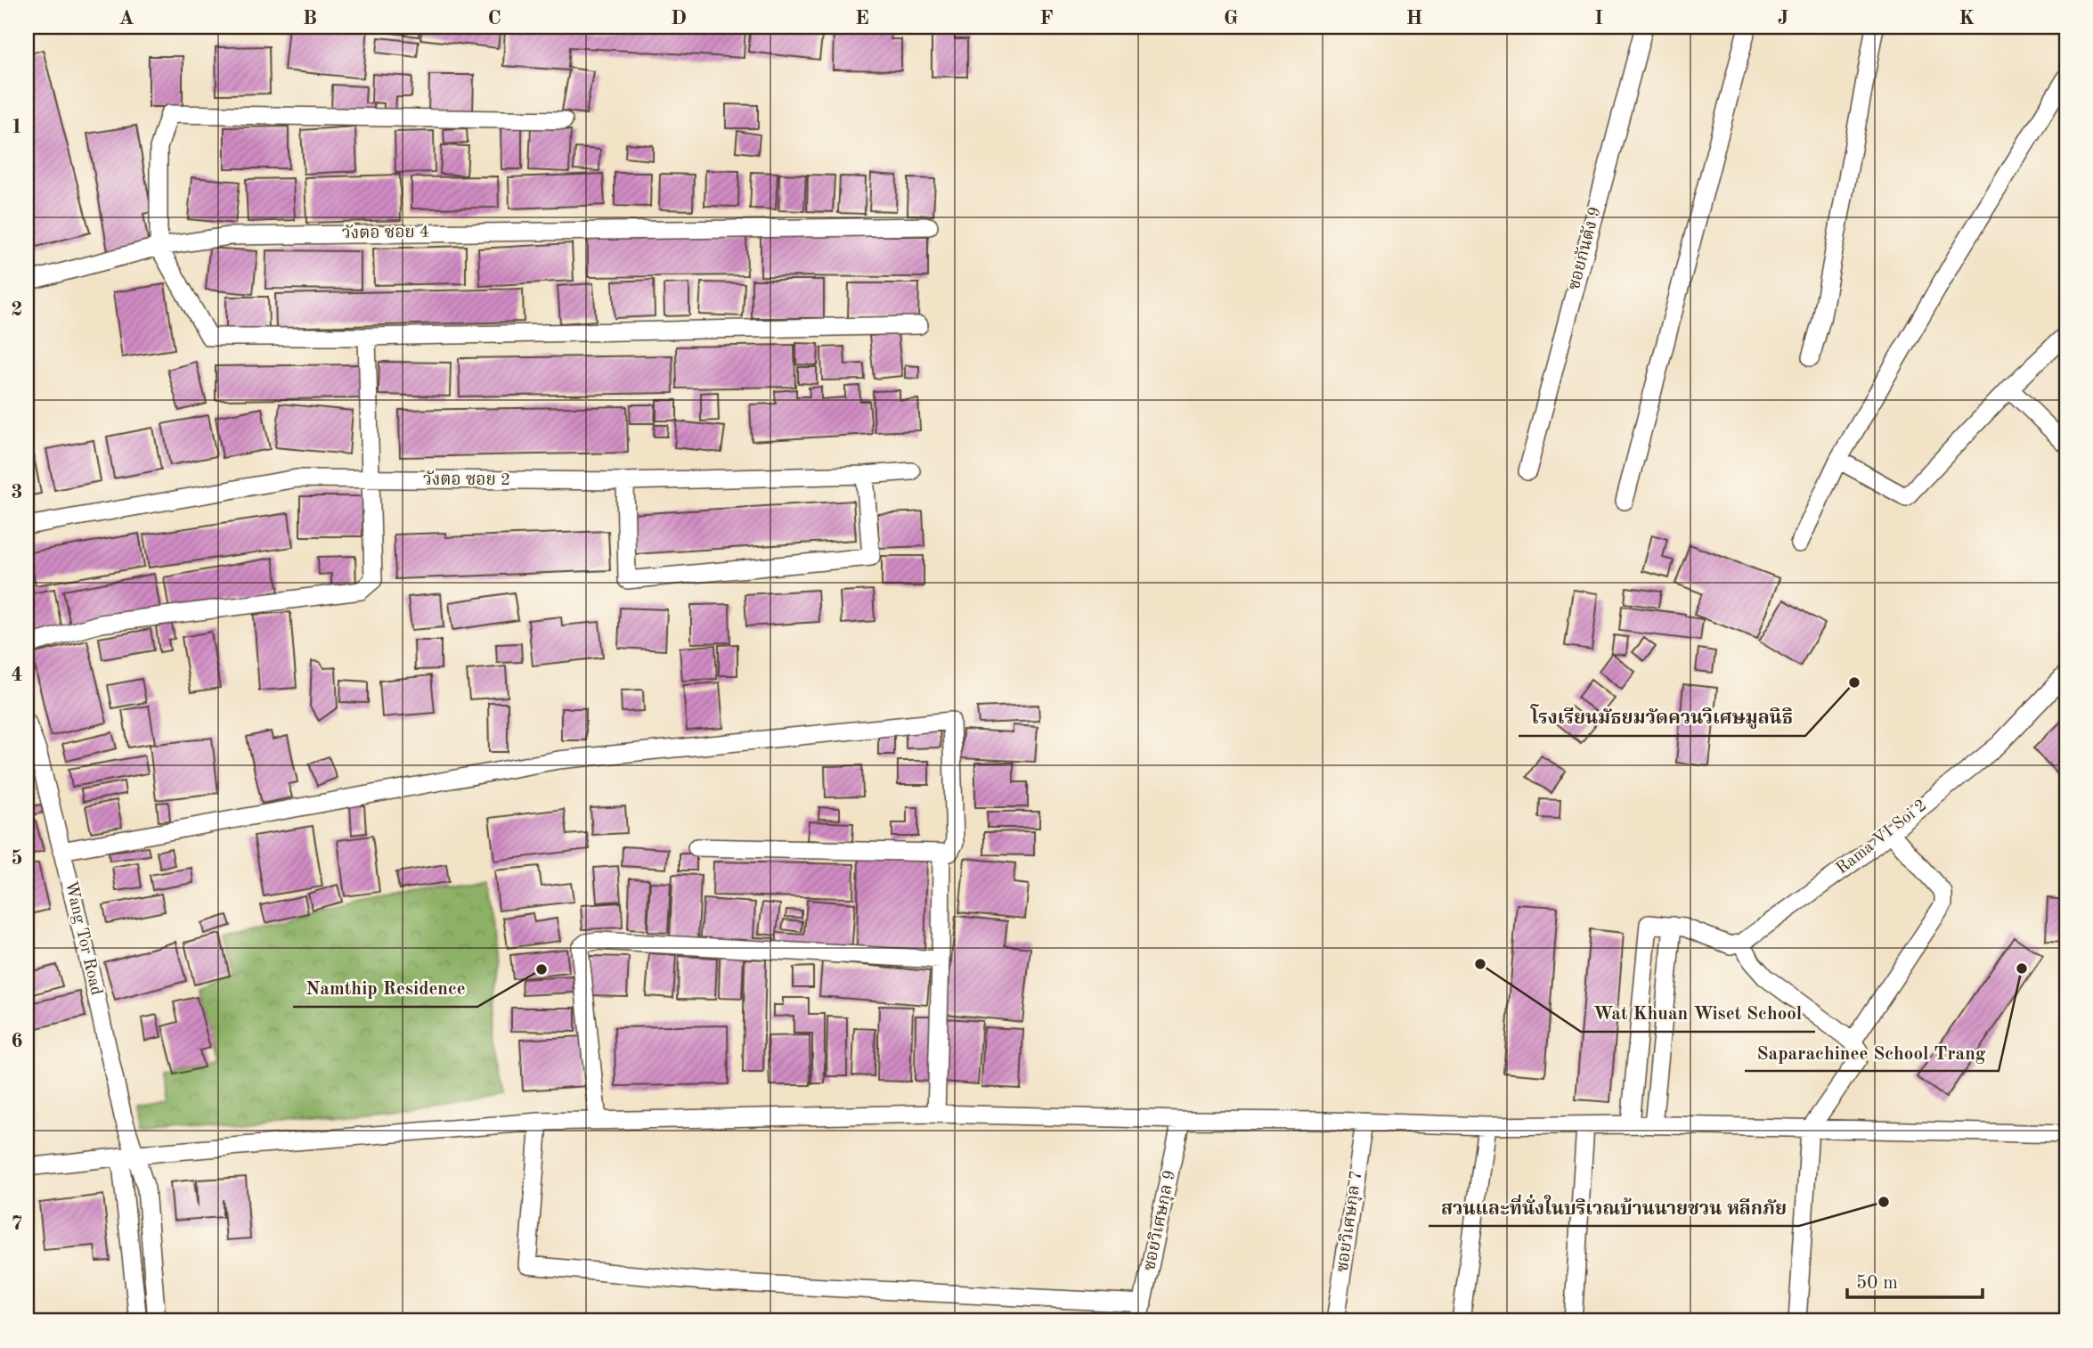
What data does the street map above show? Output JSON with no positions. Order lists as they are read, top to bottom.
{
  "streets": {
    "street": [
      "วังตอ ซอย 4",
      "ซอยกันตัง 9",
      "วังตอ ซอย 2",
      "Rama VI Soi 2",
      "Wang Tor Road",
      "ซอยวิเศษกุล 9",
      "ซอยวิเศษกุล 7"
    ]
  },
  "places": [
    "โรงเรียนมัธยมวัดควนวิเศษมูลนิธิ",
    "Wat Khuan Wiset School",
    "Saparachinee School Trang",
    "Namthip Residence",
    "สวนและที่นั่งในบริเวณบ้านนายชวน หลีกภัย"
  ],
  "scale_bar": "50 m",
  "grid": {
    "columns": [
      "A",
      "B",
      "C",
      "D",
      "E",
      "F",
      "G",
      "H",
      "I",
      "J",
      "K"
    ],
    "rows": [
      "1",
      "2",
      "3",
      "4",
      "5",
      "6",
      "7"
    ]
  }
}
